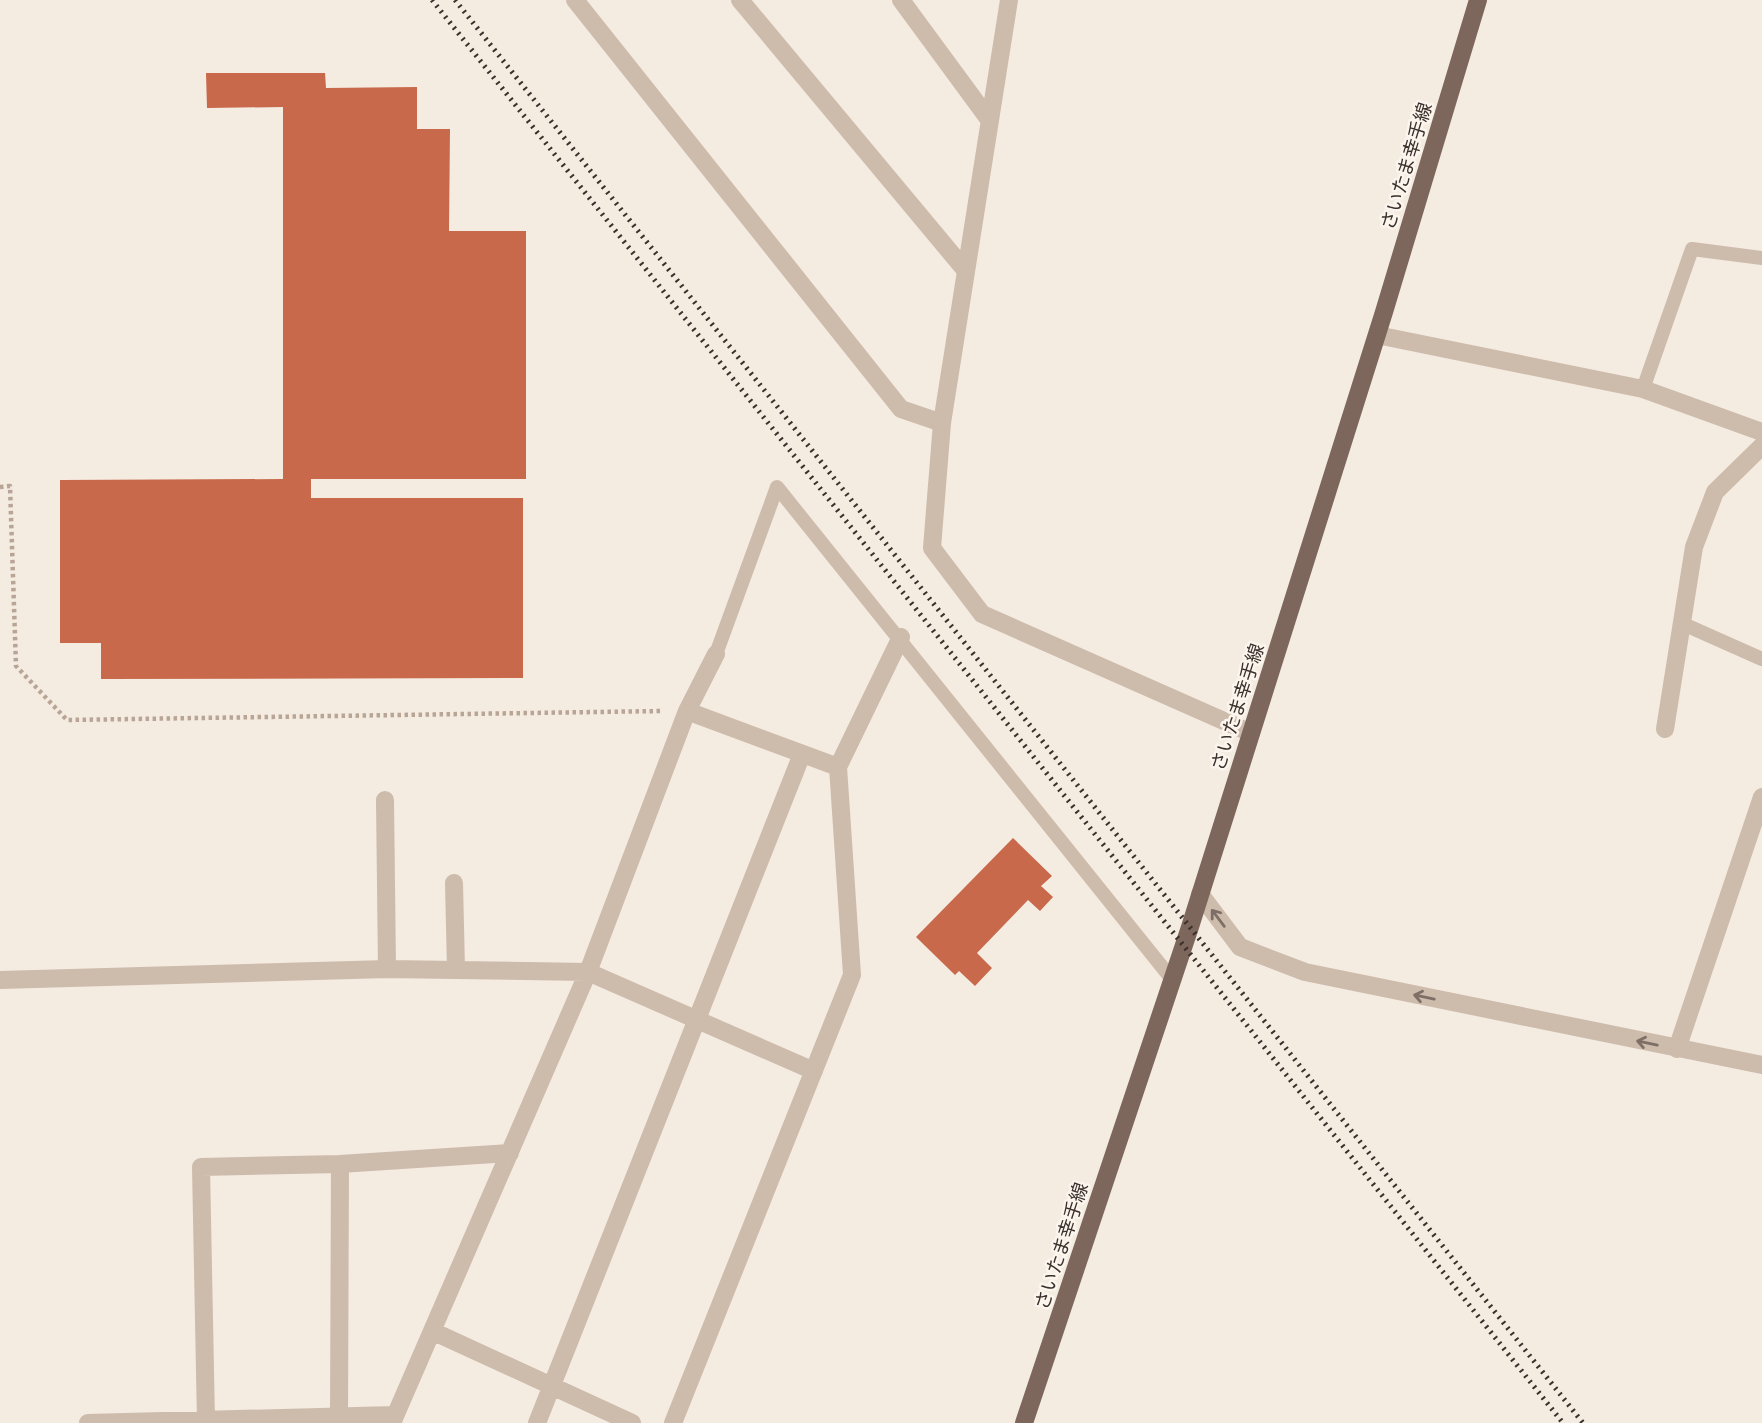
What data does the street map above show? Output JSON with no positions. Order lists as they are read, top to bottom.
{
  "streets": {
    "main road": ["さいたま幸手線"]
  }
}
